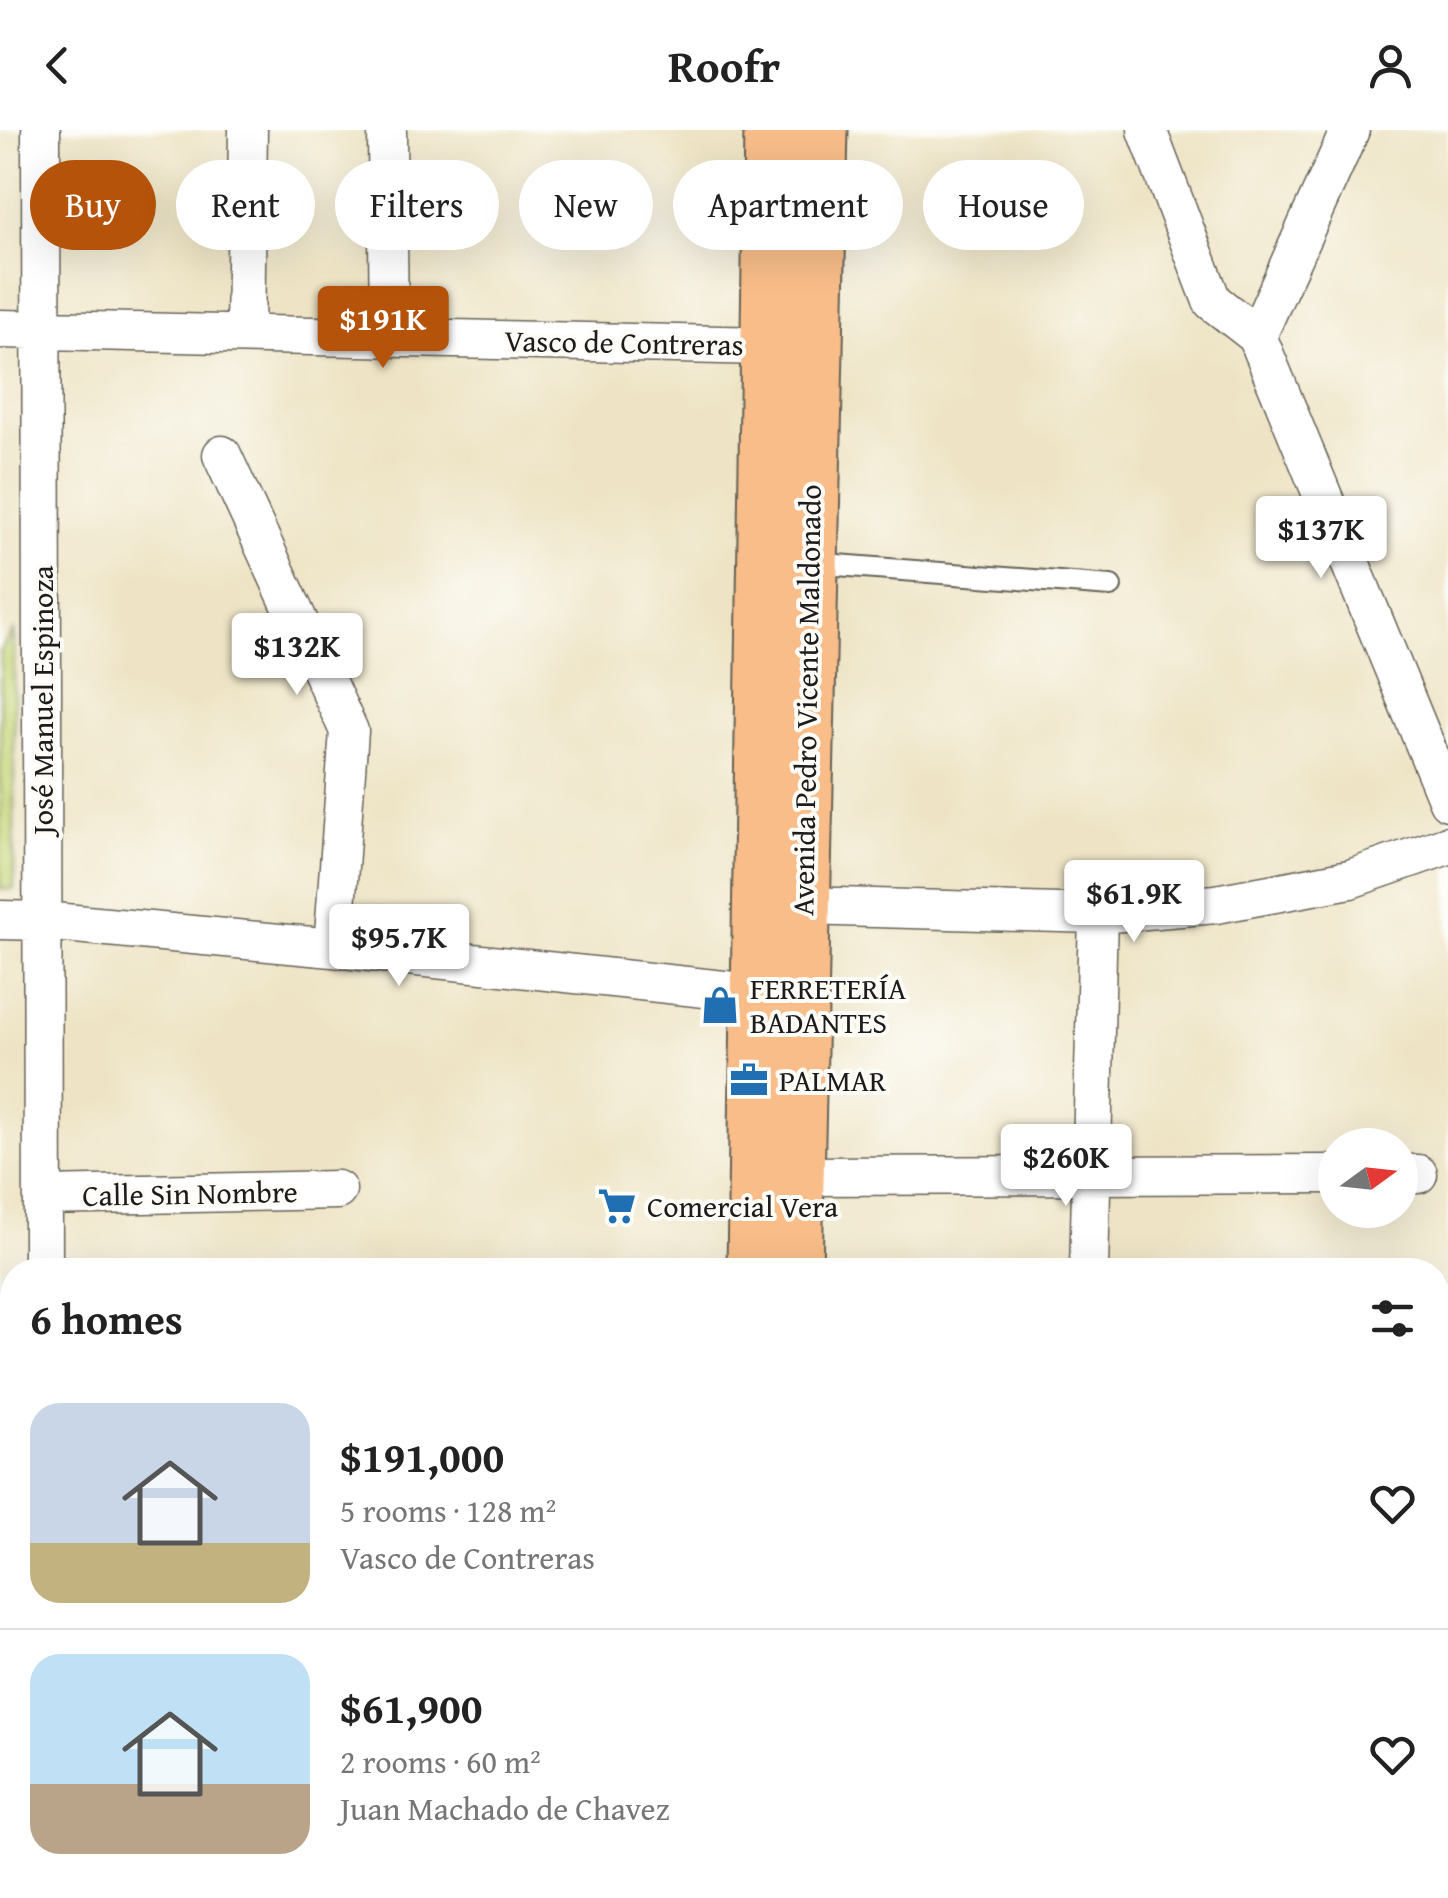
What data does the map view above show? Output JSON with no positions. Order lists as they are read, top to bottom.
{
  "streets": {
    "main road": ["Avenida Pedro Vicente Maldonado"],
    "street": ["Vasco de Contreras", "José Manuel Espinoza", "Calle Sin Nombre"]
  },
  "crossings": [
    ["Vasco de Contreras", "José Manuel Espinoza"],
    ["Vasco de Contreras", "Avenida Pedro Vicente Maldonado"],
    ["José Manuel Espinoza", "Calle Sin Nombre"]
  ],
  "places": {
    "shop": ["FERRETERÍA BADANTES"],
    "office": ["PALMAR"],
    "supermarket": ["Comercial Vera"]
  },
  "north": "right",
  "page": {
    "header": "Roofr",
    "chip": [
      "Buy",
      "Rent",
      "Filters",
      "New",
      "Apartment",
      "House"
    ],
    "price": [
      "$191K",
      "$137K",
      "$132K",
      "$61.9K",
      "$95.7K",
      "$260K"
    ],
    "heading": "6 homes",
    "list": [
      {
        "name": "$191,000",
        "note": "5 rooms · 128 m² · Vasco de Contreras"
      },
      {
        "name": "$61,900",
        "note": "2 rooms · 60 m² · Juan Machado de Chavez"
      }
    ]
  }
}
